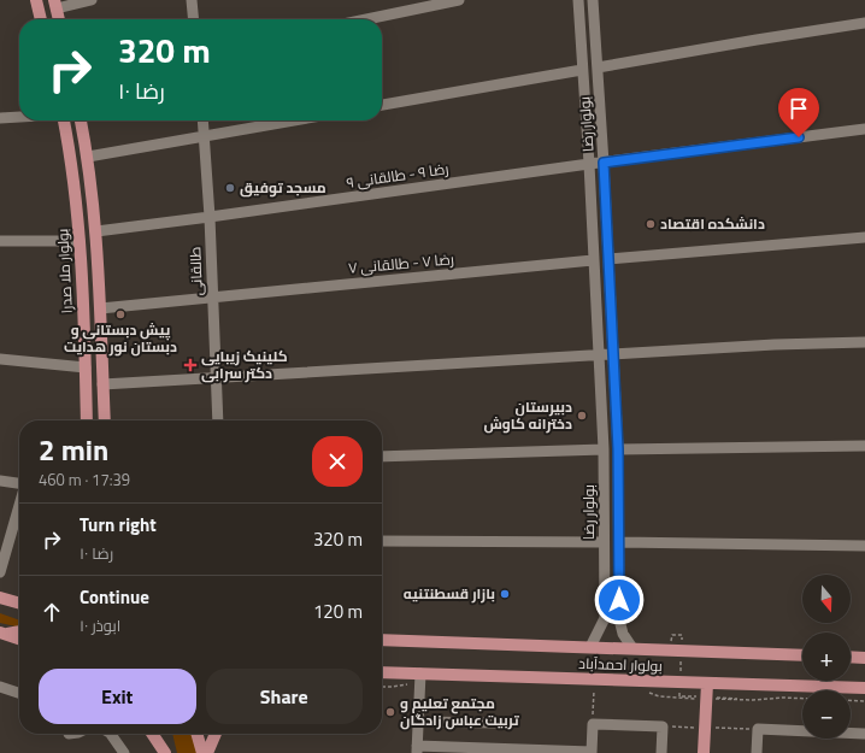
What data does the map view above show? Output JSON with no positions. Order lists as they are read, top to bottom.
{
  "streets": {
    "main road": ["بولوار ملا صدرا", "بولوار احمدآباد"],
    "street": [
      "بولوار رضا",
      "رضا ۹ - طالقانی ۹",
      "رضا ۷ - طالقانی ۷",
      "طالقانی"
    ]
  },
  "crossings": [
    ["بولوار رضا", "رضا ۹ - طالقانی ۹"],
    ["بولوار رضا", "رضا ۷ - طالقانی ۷"],
    ["بولوار رضا", "بولوار احمدآباد"],
    ["رضا ۹ - طالقانی ۹", "طالقانی"],
    ["رضا ۷ - طالقانی ۷", "طالقانی"]
  ],
  "places": {
    "other": [
      "مسجد توفیق",
      "دانشکده اقتصاد",
      "پیش دبستانی و دبستان نور هدایت",
      "دبیرستان دخترانه کاوش",
      "بازار قسطنتنیه",
      "مجتمع تعلیم و تربیت عباس زادگان"
    ],
    "health": ["کلینیک زیبایی دکتر سرابی"]
  },
  "north": "bottom",
  "page": {
    "turn": ["320 m", "رضا ۱۰"],
    "heading": ["2 min", "460 m · 17:39"],
    "list": [
      {
        "name": "Turn right",
        "note": "رضا ۱۰",
        "value": "320 m"
      },
      {
        "name": "Continue",
        "note": "ابوذر ۱۰",
        "value": "120 m"
      }
    ],
    "map_buttons": ["+", "−"],
    "buttons": ["Exit", "Share"]
  }
}
